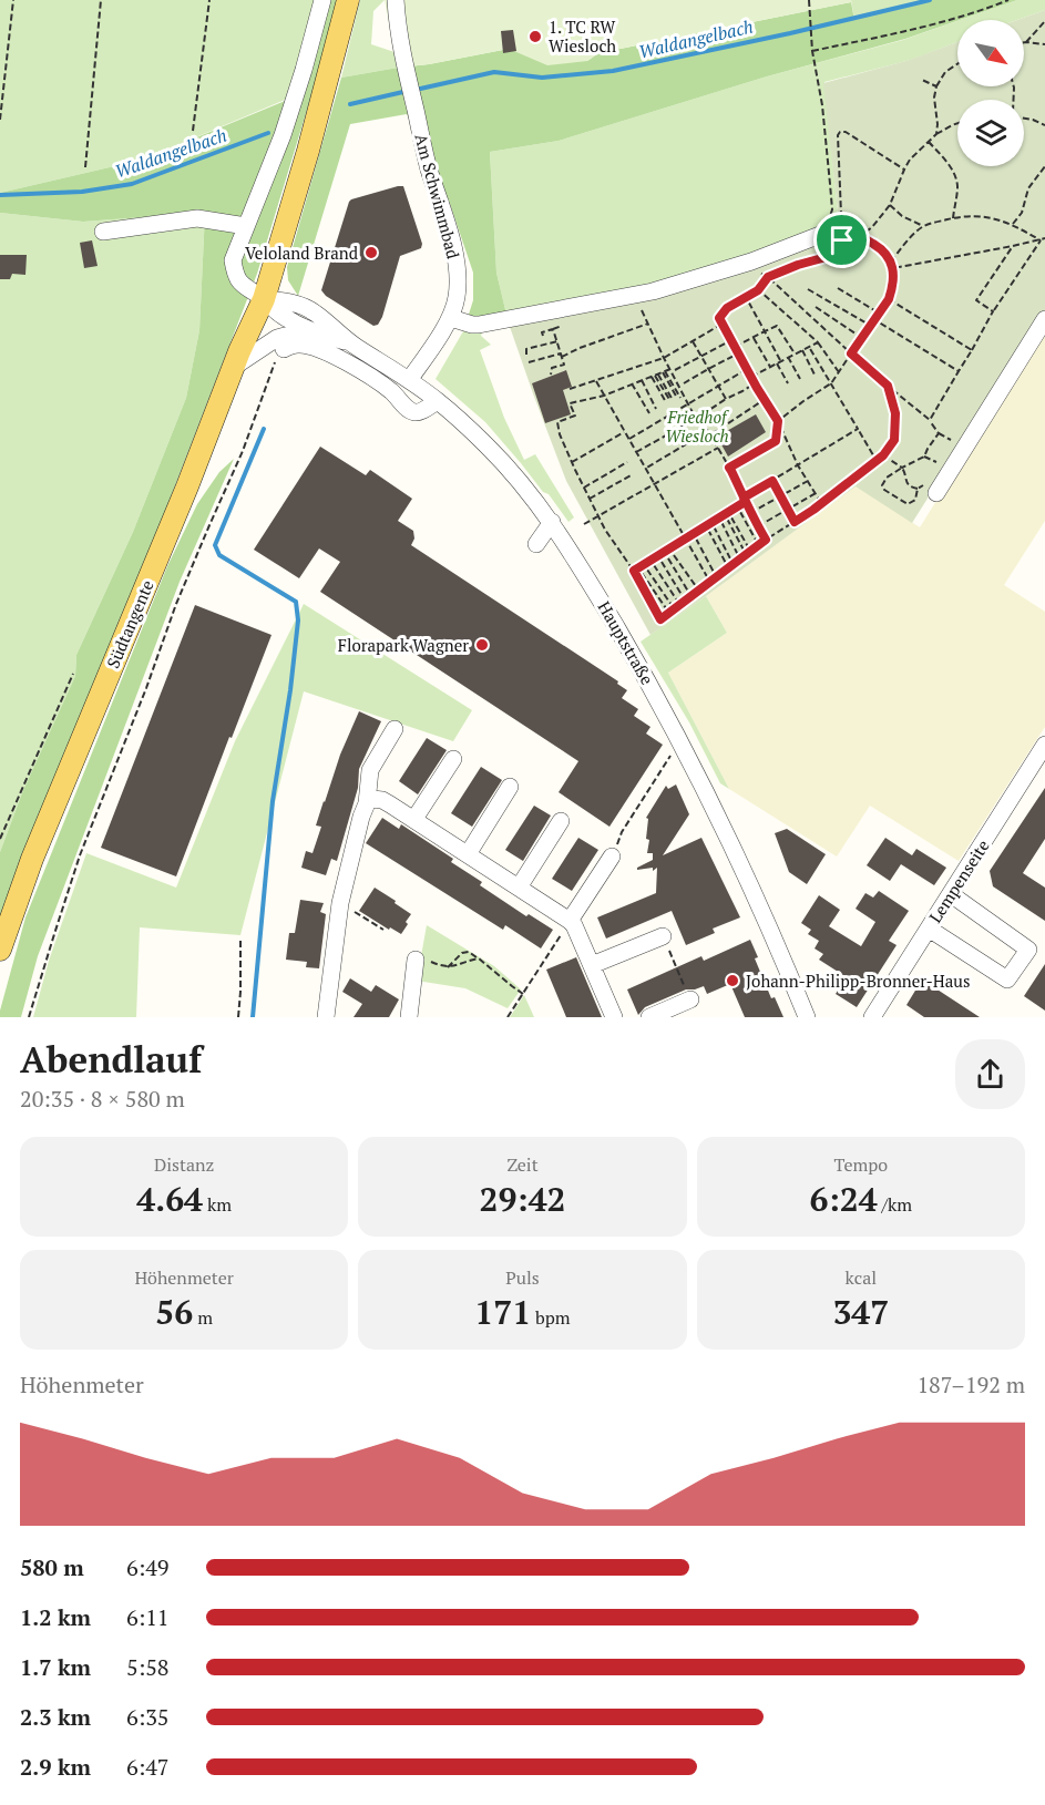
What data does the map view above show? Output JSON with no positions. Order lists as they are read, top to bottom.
{
  "streets": {
    "main road": ["Südtangente"],
    "street": ["Am Schwimmbad", "Hauptstraße", "Lempenseite"]
  },
  "crossings": [
    ["Am Schwimmbad", "Hauptstraße"],
    ["Südtangente", "Hauptstraße"]
  ],
  "water": ["Waldangelbach"],
  "parks": ["Friedhof Wiesloch"],
  "places": [
    "1. TC RW Wiesloch",
    "Veloland Brand",
    "Florapark Wagner",
    "Johann-Philipp-Bronner-Haus"
  ],
  "north": "bottom right",
  "page": {
    "heading": ["Abendlauf", "20:35 · 8 × 580 m"],
    "stats": [
      ["Distanz", "4.64 km"],
      ["Zeit", "29:42"],
      ["Tempo", "6:24 /km"],
      ["Höhenmeter", "56 m"],
      ["Puls", "171 bpm"],
      ["kcal", "347"]
    ],
    "chart": ["Höhenmeter", "187–192 m"],
    "list": [
      {
        "name": "580 m",
        "note": "6:49"
      },
      {
        "name": "1.2 km",
        "note": "6:11"
      },
      {
        "name": "1.7 km",
        "note": "5:58"
      },
      {
        "name": "2.3 km",
        "note": "6:35"
      },
      {
        "name": "2.9 km",
        "note": "6:47"
      }
    ]
  }
}
